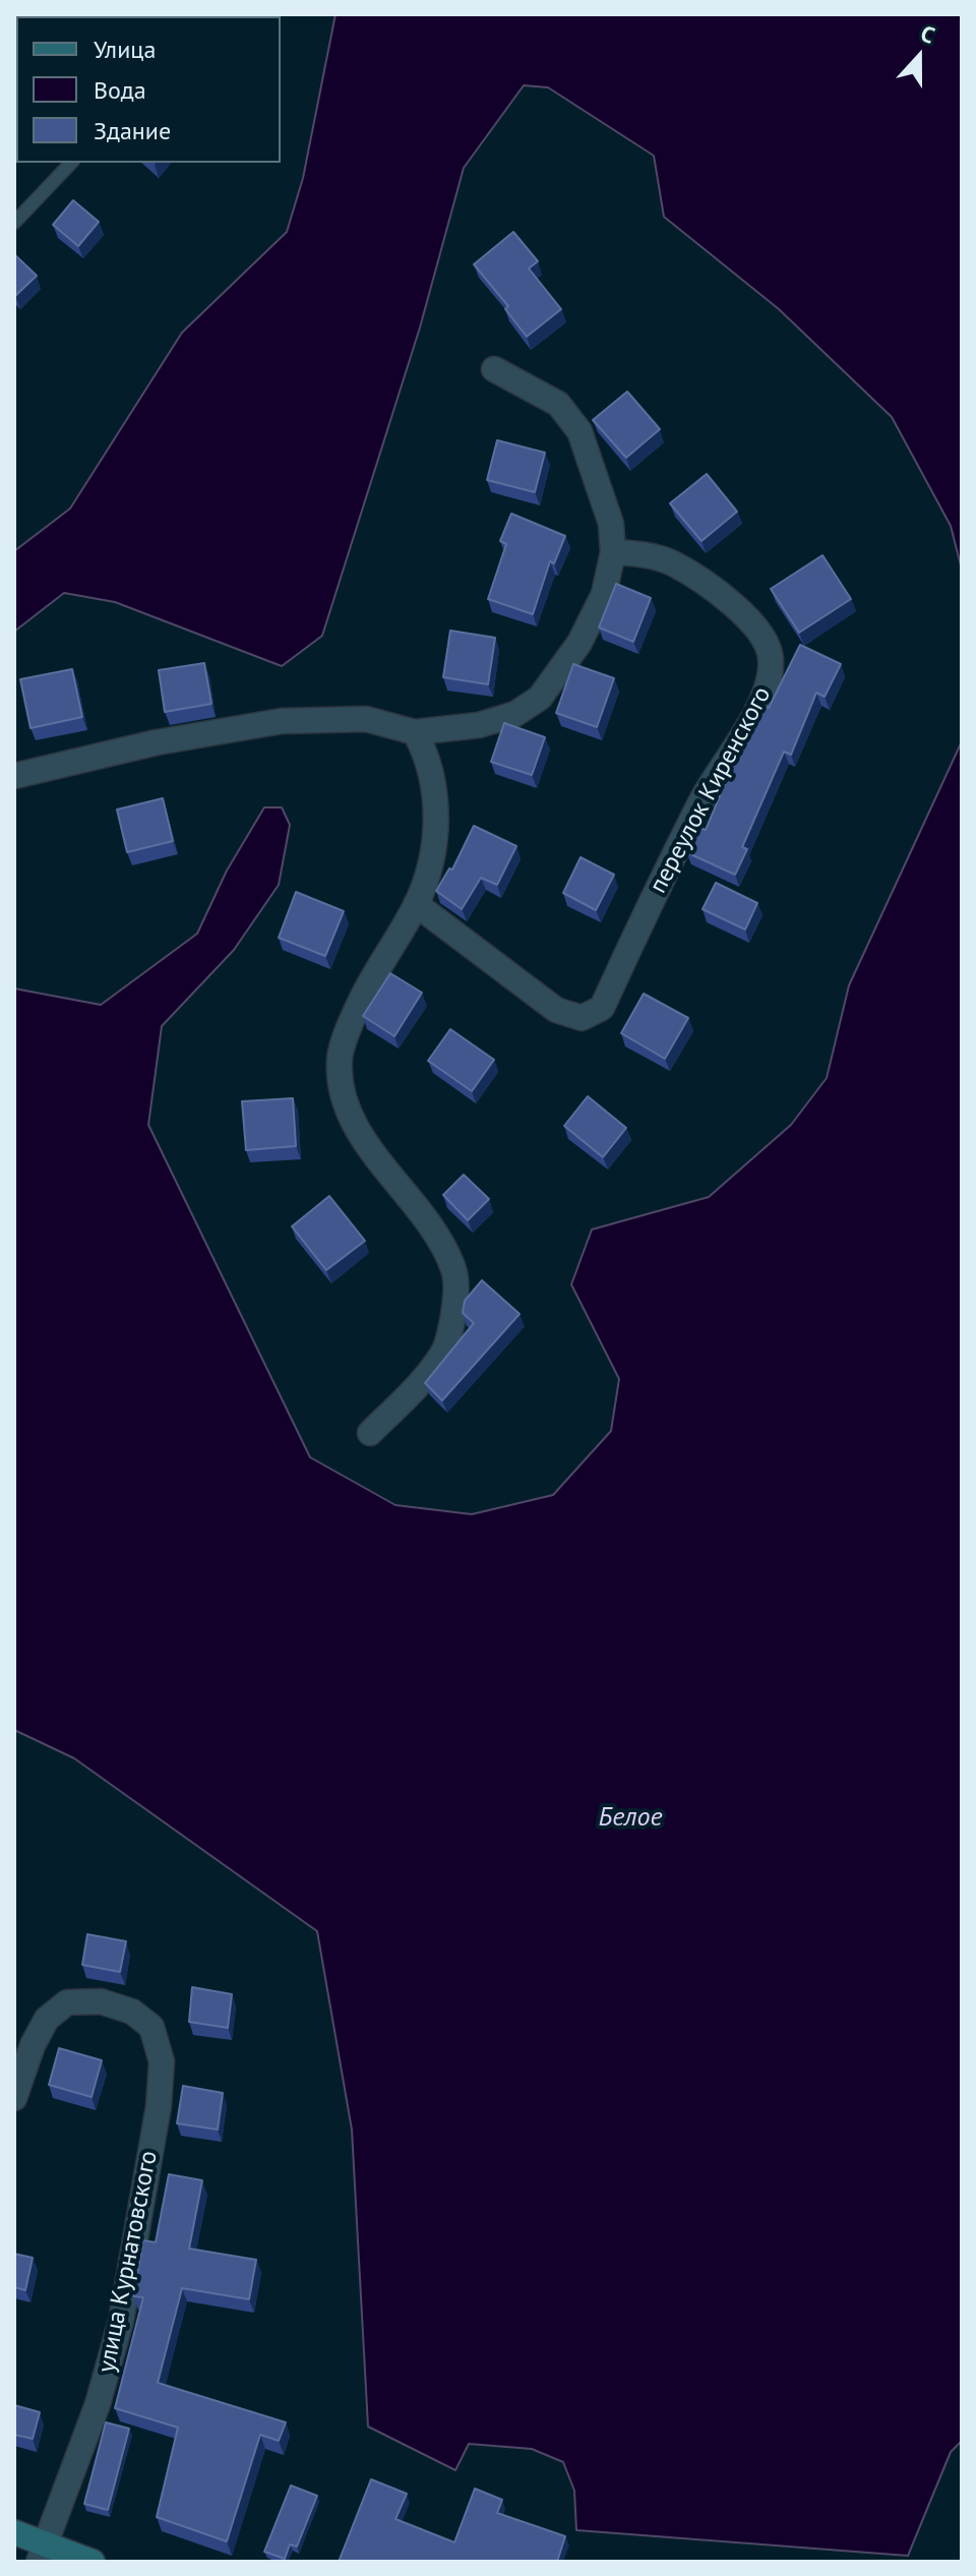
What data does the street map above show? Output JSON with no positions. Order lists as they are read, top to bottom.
{
  "streets": {
    "street": ["переулок Киренского", "улица Курнатовского"]
  },
  "water": ["Белое"],
  "legend": ["Улица", "Вода", "Здание"],
  "north": "top"
}
